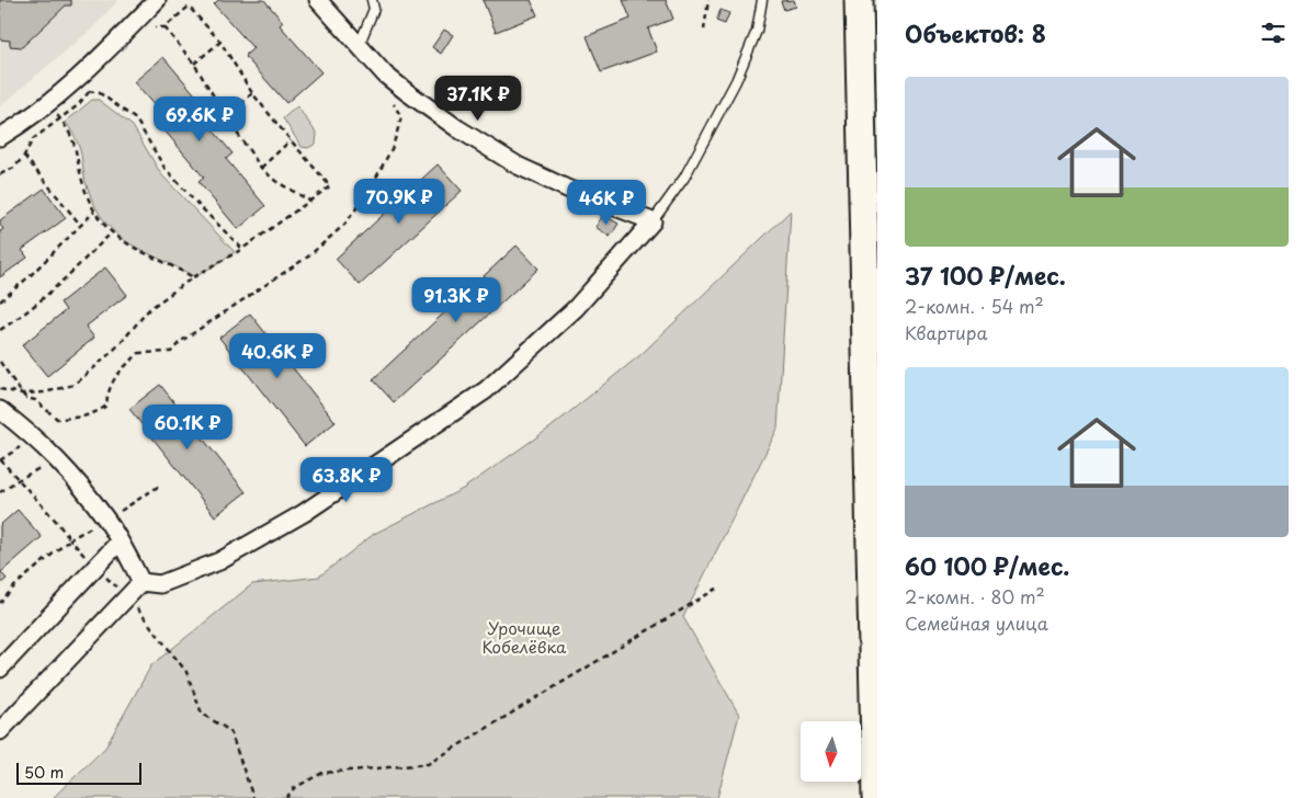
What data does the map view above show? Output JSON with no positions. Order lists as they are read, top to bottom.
{
  "parks": ["Урочище Кобелёвка"],
  "scale_bar": "50 m",
  "north": "bottom",
  "page": {
    "heading": "Объектов: 8",
    "list": [
      {
        "name": "37 100 ₽/мес.",
        "note": "2-комн. · 54 m² · Квартира"
      },
      {
        "name": "60 100 ₽/мес.",
        "note": "2-комн. · 80 m² · Семейная улица"
      }
    ],
    "price": [
      "37.1K ₽",
      "69.6K ₽",
      "70.9K ₽",
      "46K ₽",
      "91.3K ₽",
      "40.6K ₽",
      "60.1K ₽",
      "63.8K ₽"
    ],
    "scale": "50 m"
  }
}
